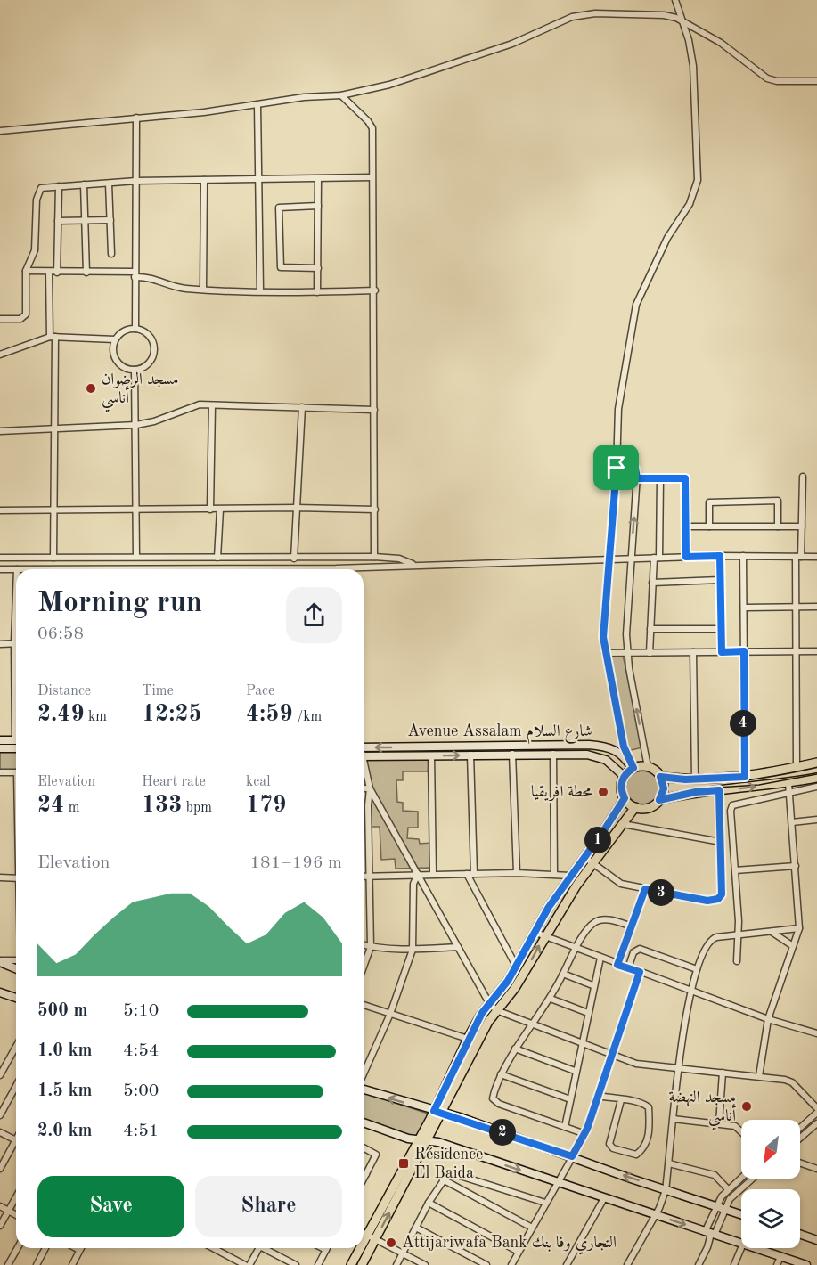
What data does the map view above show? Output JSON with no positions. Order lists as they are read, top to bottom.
{
  "streets": {
    "street": ["Avenue Assalam شارع السلام"]
  },
  "places": {
    "other": [
      "مسجد الرضوان أناسي",
      "محطة افريقيا",
      "مسجد النهضة أناسي",
      "Attijariwafa Bank التجاري وفا بنك"
    ],
    "transit": ["Résidence El Baida"]
  },
  "north": "bottom left",
  "page": {
    "heading": ["Morning run", "06:58"],
    "stats": [
      ["Distance", "2.49 km"],
      ["Time", "12:25"],
      ["Pace", "4:59 /km"],
      ["Elevation", "24 m"],
      ["Heart rate", "133 bpm"],
      ["kcal", "179"]
    ],
    "pins": [
      "4",
      "1",
      "3",
      "2"
    ],
    "chart": ["Elevation", "181–196 m"],
    "list": [
      {
        "name": "500 m",
        "note": "5:10"
      },
      {
        "name": "1.0 km",
        "note": "4:54"
      },
      {
        "name": "1.5 km",
        "note": "5:00"
      },
      {
        "name": "2.0 km",
        "note": "4:51"
      }
    ],
    "buttons": ["Save", "Share"]
  }
}
